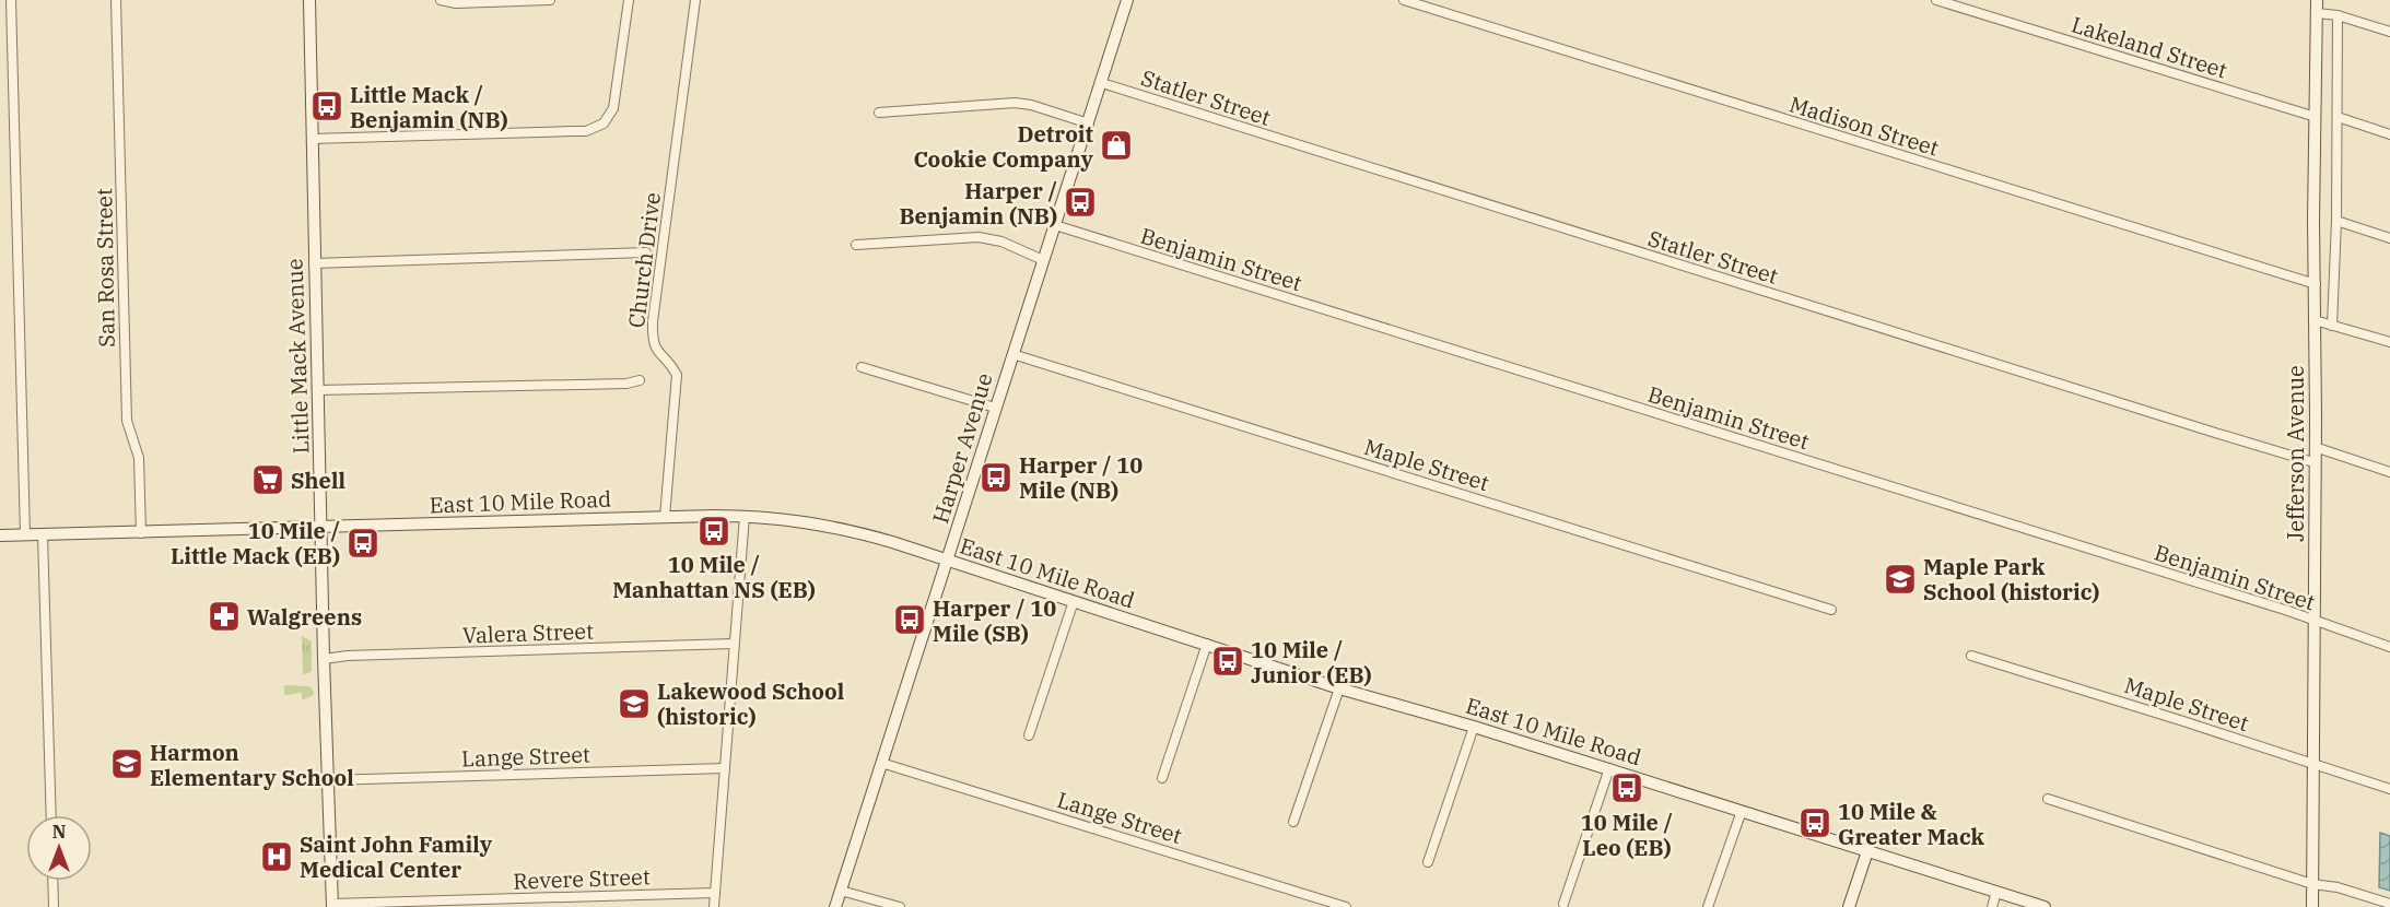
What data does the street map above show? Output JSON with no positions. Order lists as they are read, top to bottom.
{
  "streets": {
    "main road": [
      "Little Mack Avenue",
      "Harper Avenue",
      "Jefferson Avenue",
      "East 10 Mile Road"
    ],
    "street": [
      "Lakeland Street",
      "Statler Street",
      "Madison Street",
      "Benjamin Street",
      "Church Drive",
      "San Rosa Street",
      "Maple Street",
      "Valera Street",
      "Lange Street",
      "Revere Street"
    ]
  },
  "crossings": [
    ["Lakeland Street", "Jefferson Avenue"],
    ["Statler Street", "Harper Avenue"],
    ["Statler Street", "Jefferson Avenue"],
    ["Madison Street", "Jefferson Avenue"],
    ["Benjamin Street", "Harper Avenue"],
    ["Benjamin Street", "Jefferson Avenue"],
    ["Church Drive", "East 10 Mile Road"],
    ["San Rosa Street", "East 10 Mile Road"],
    ["Little Mack Avenue", "East 10 Mile Road"],
    ["Little Mack Avenue", "Valera Street"],
    ["Little Mack Avenue", "Lange Street"],
    ["Little Mack Avenue", "Revere Street"],
    ["Harper Avenue", "Maple Street"],
    ["Harper Avenue", "East 10 Mile Road"],
    ["Harper Avenue", "Lange Street"],
    ["Jefferson Avenue", "Maple Street"]
  ],
  "places": {
    "bus stop": [
      "Little Mack / Benjamin (NB)",
      "Harper / Benjamin (NB)",
      "Harper / 10 Mile (NB)",
      "10 Mile / Manhattan NS (EB)",
      "10 Mile / Little Mack (EB)",
      "Harper / 10 Mile (SB)",
      "10 Mile / Junior (EB)",
      "10 Mile / Leo (EB)",
      "10 Mile & Greater Mack"
    ],
    "shop": ["Detroit Cookie Company"],
    "supermarket": ["Shell"],
    "school or university": ["Maple Park School (historic)", "Lakewood School (historic)", "Harmon Elementary School"],
    "pharmacy": ["Walgreens"],
    "hospital": ["Saint John Family Medical Center"]
  },
  "north": "top"
}
